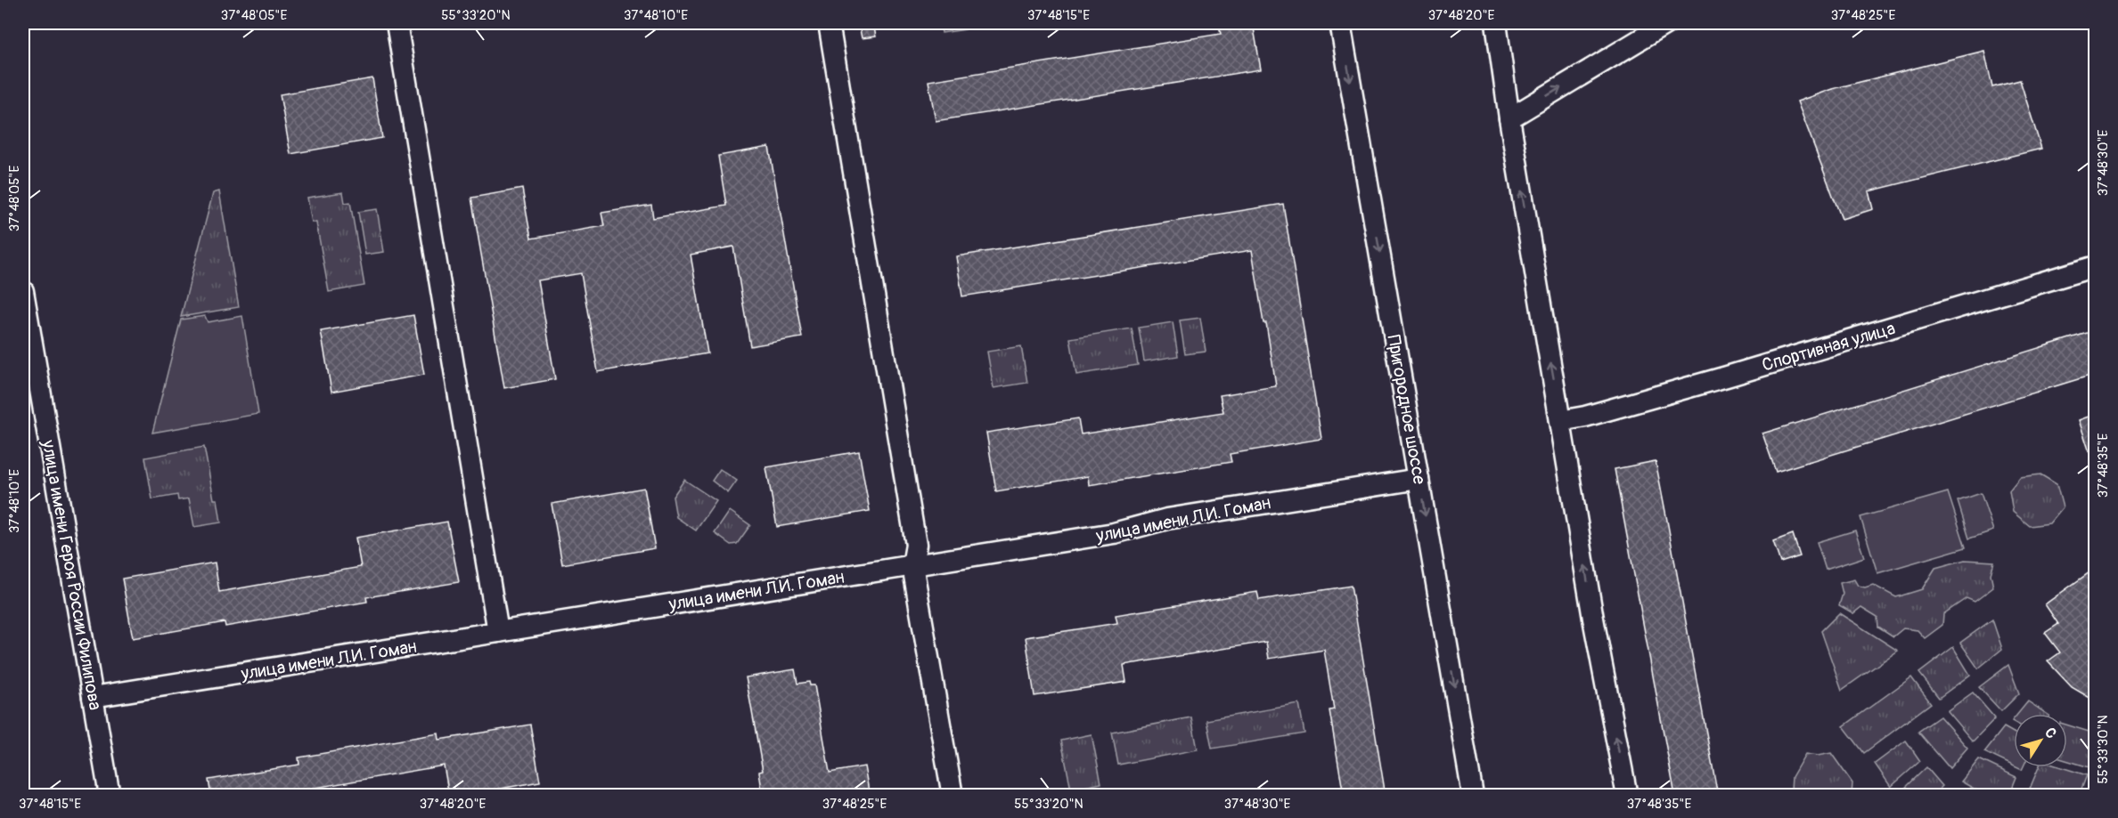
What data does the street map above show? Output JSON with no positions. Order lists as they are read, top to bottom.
{
  "streets": {
    "street": [
      "Спортивная улица",
      "Пригородное шоссе",
      "улица имени Л.И. Гоман",
      "улица имени Героя России Филипова"
    ]
  },
  "crossings": [
    ["Пригородное шоссе", "улица имени Л.И. Гоман"],
    ["улица имени Л.И. Гоман", "улица имени Героя России Филипова"]
  ],
  "north": "top right",
  "coordinates": [
    "37°48'05\"E",
    "55°33'20\"N",
    "37°48'10\"E",
    "37°48'15\"E",
    "37°48'20\"E",
    "37°48'25\"E",
    "37°48'30\"E",
    "37°48'35\"E",
    "55°33'30\"N"
  ]
}
